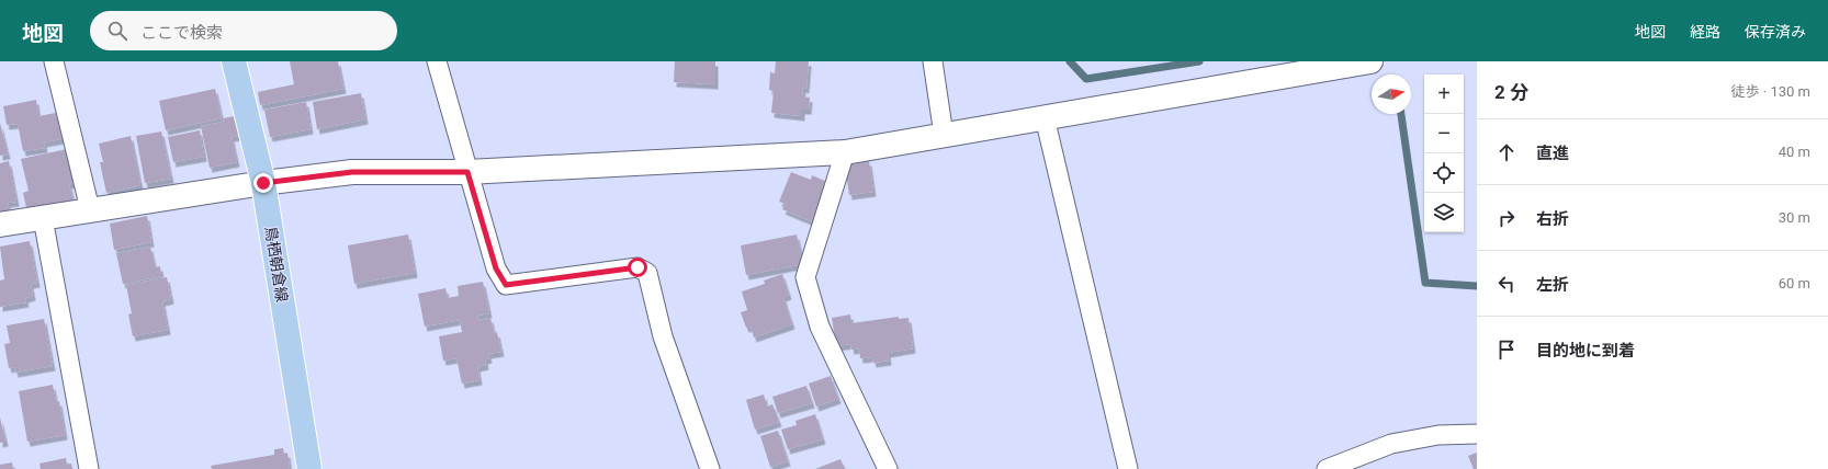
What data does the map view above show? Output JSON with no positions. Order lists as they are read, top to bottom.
{
  "streets": {
    "main road": ["鳥栖朝倉線"]
  },
  "north": "right",
  "page": {
    "header": "地図",
    "search": "ここで検索",
    "nav": ["地図", "経路", "保存済み"],
    "heading": ["2 分", "徒歩 · 130 m"],
    "map_buttons": ["+", "−"],
    "list": [
      ["直進", "40 m"],
      ["右折", "30 m"],
      ["左折", "60 m"],
      "目的地に到着"
    ]
  }
}
